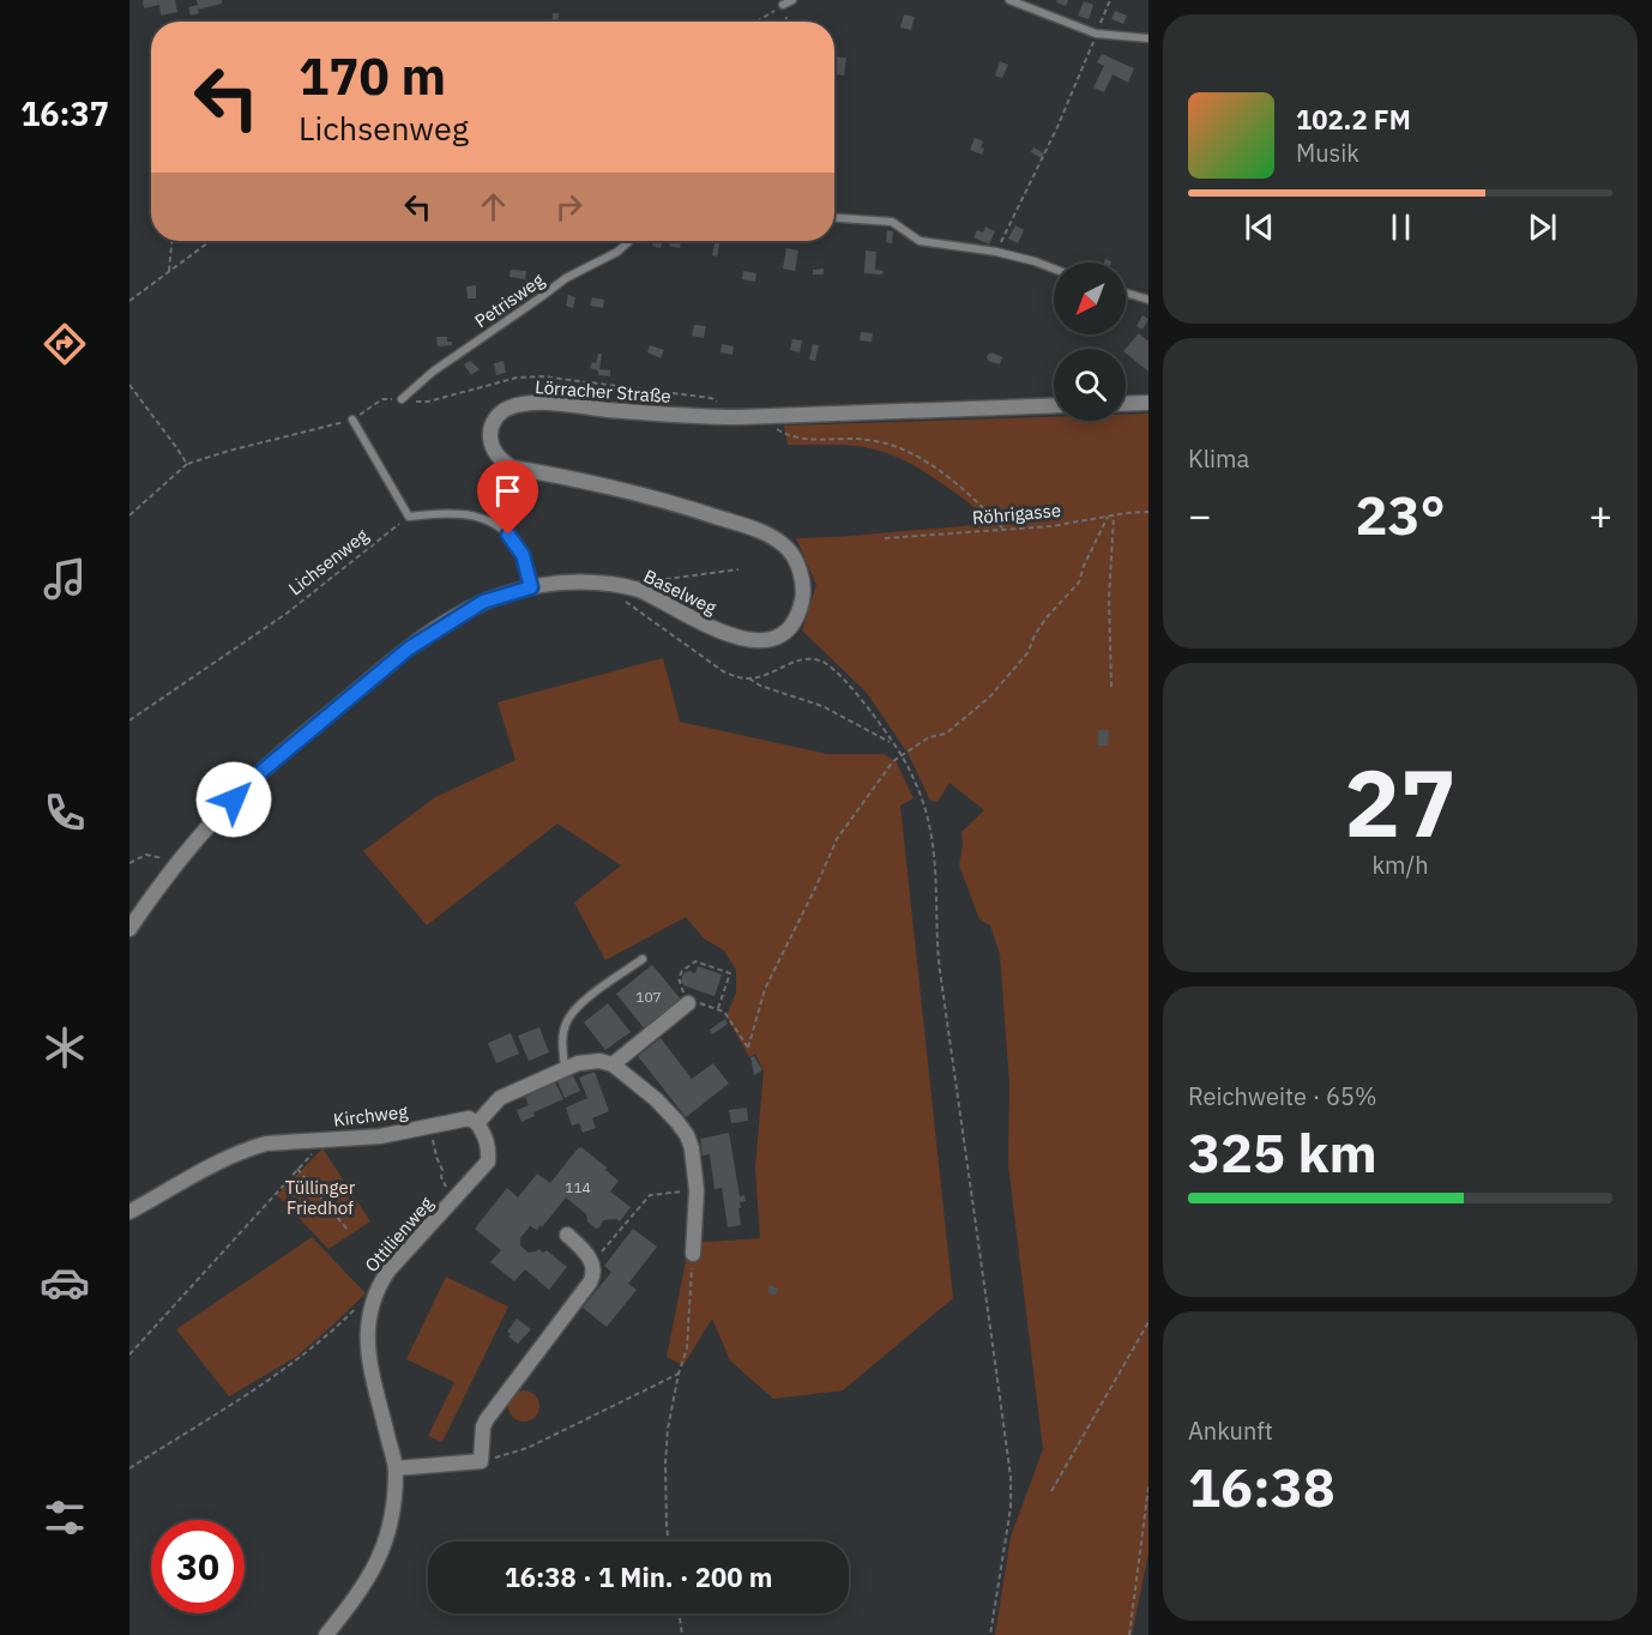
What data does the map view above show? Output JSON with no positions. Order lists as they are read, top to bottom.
{
  "streets": {
    "street": [
      "Lörracher Straße",
      "Baselweg",
      "Kirchweg",
      "Ottilienweg"
    ],
    "lane": ["Petrisweg"],
    "path": ["Röhrigasse", "Lichsenweg"]
  },
  "crossings": [
    ["Lörracher Straße", "Baselweg"],
    ["Kirchweg", "Ottilienweg"]
  ],
  "parks": ["Tüllinger Friedhof"],
  "house_numbers": ["107", "114"],
  "north": "bottom left",
  "page": {
    "tabs": "16:37",
    "turn": ["170 m", "Lichsenweg"],
    "song": ["102.2 FM", "Musik"],
    "tile": [
      "Klima",
      ["27", "km/h"],
      ["Reichweite · 65%", "325 km"],
      ["Ankunft", "16:38"]
    ],
    "heat": ["−", "23°", "+"],
    "limit": "30",
    "trip": "16:38 · 1 Min. · 200 m"
  }
}
